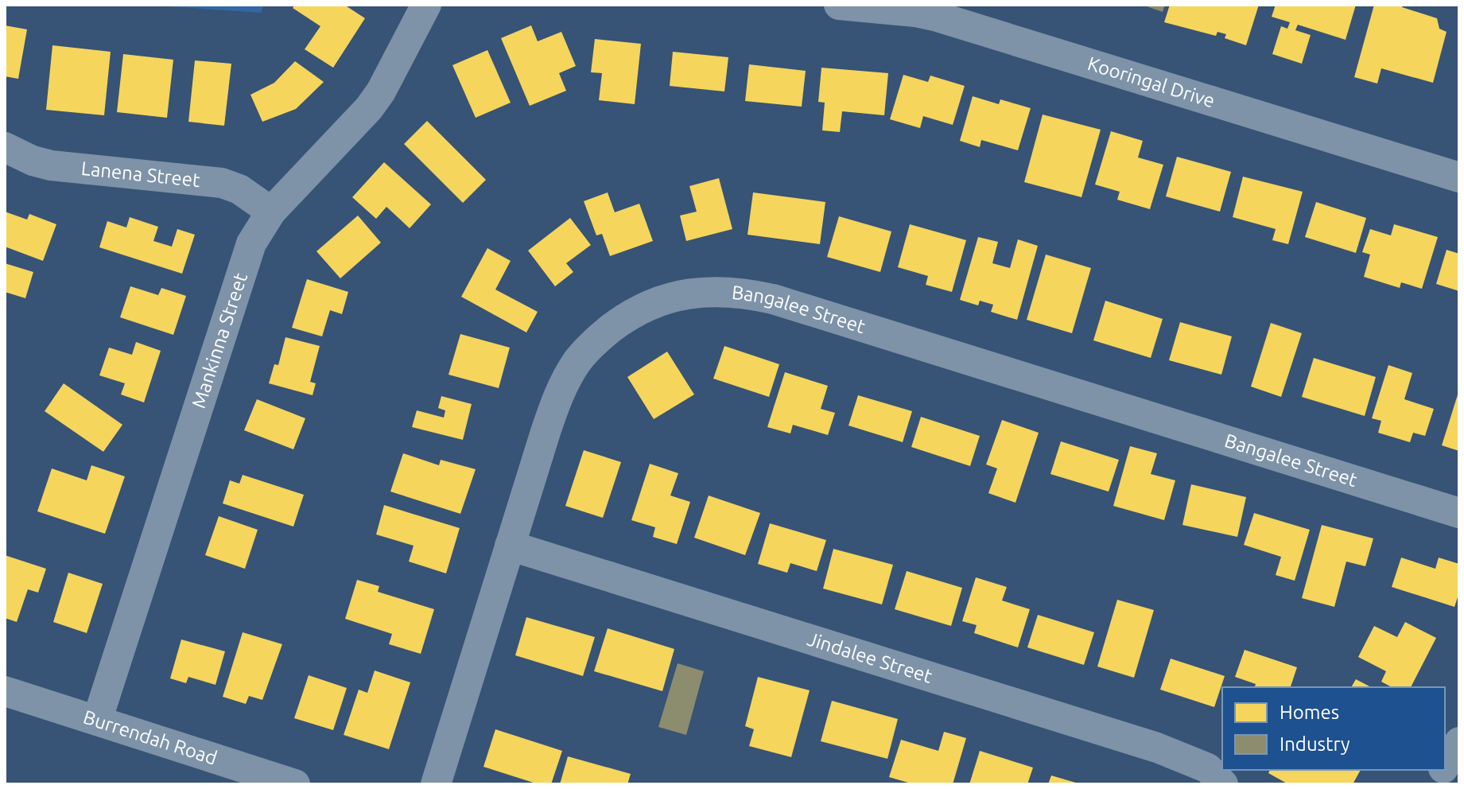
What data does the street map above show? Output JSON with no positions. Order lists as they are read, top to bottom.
{
  "streets": {
    "street": [
      "Kooringal Drive",
      "Lanena Street",
      "Bangalee Street",
      "Mankinna Street",
      "Jindalee Street",
      "Burrendah Road"
    ]
  },
  "crossings": [
    ["Lanena Street", "Mankinna Street"],
    ["Bangalee Street", "Jindalee Street"],
    ["Mankinna Street", "Burrendah Road"]
  ],
  "legend": ["Homes", "Industry"]
}
